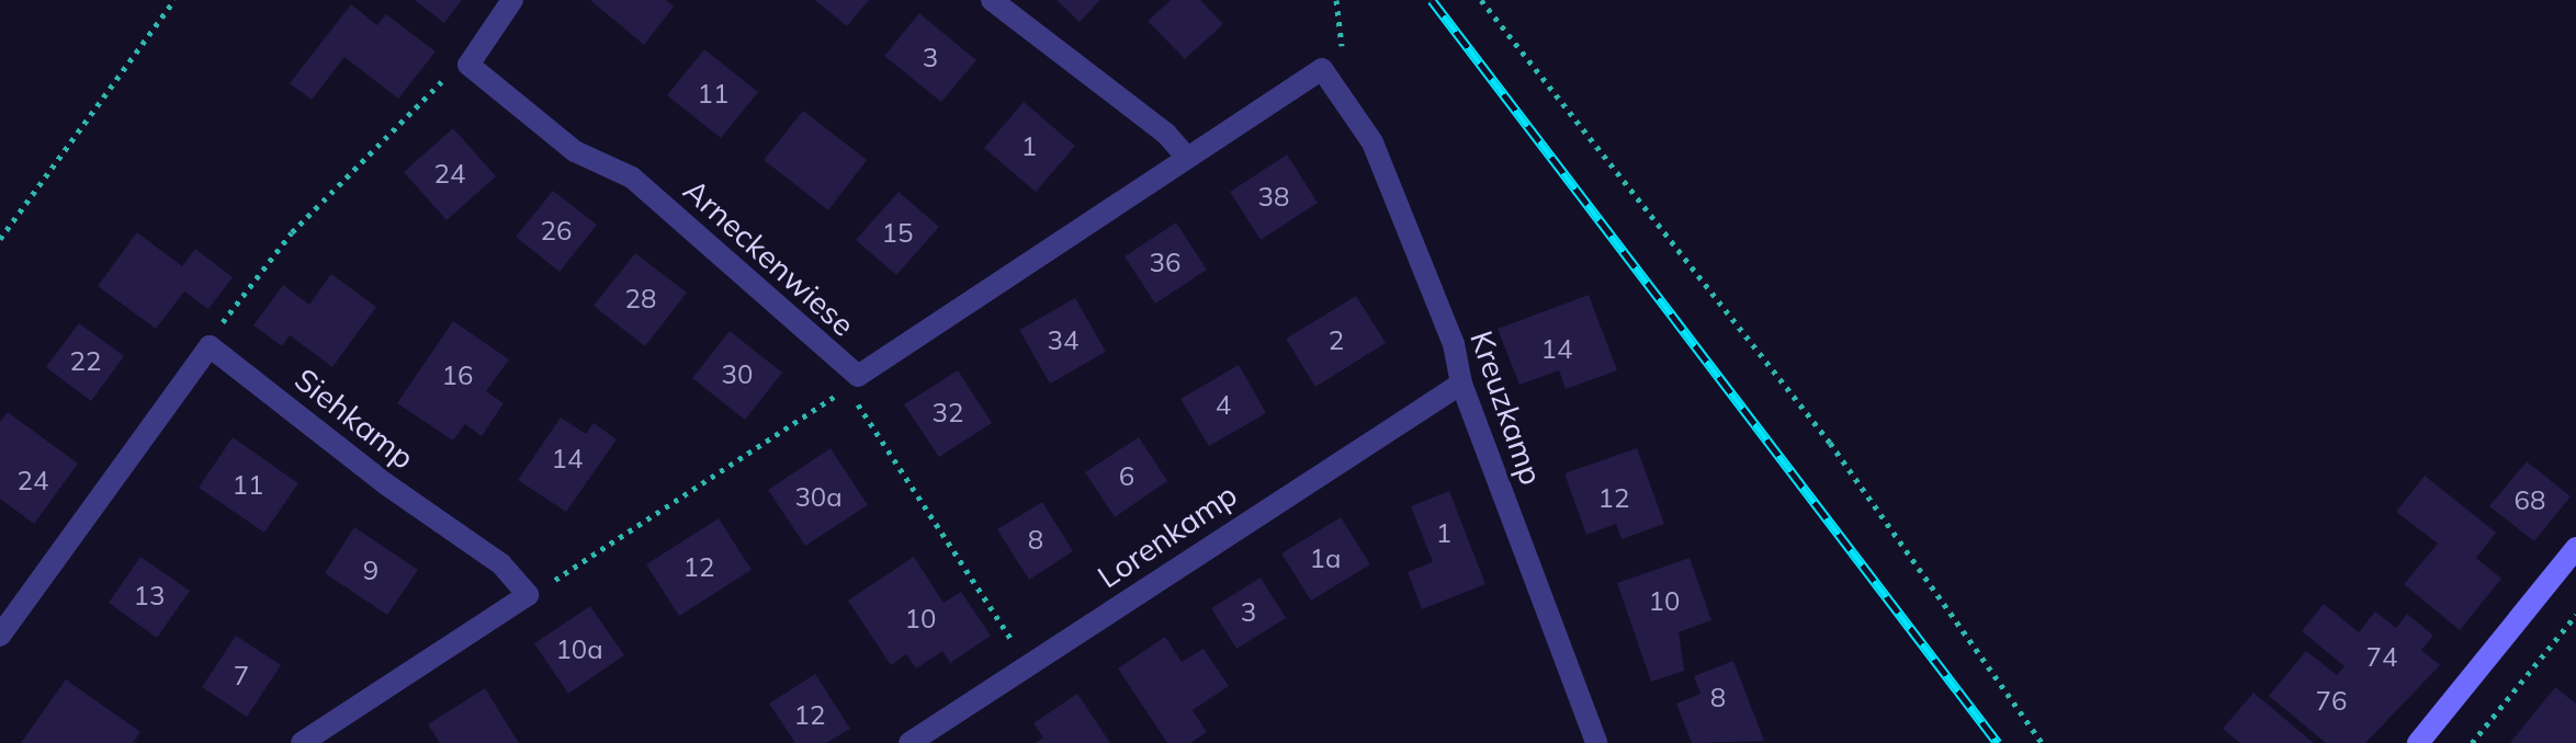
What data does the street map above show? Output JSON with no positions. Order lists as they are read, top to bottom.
{
  "streets": {
    "street": [
      "Arneckenwiese",
      "Kreuzkamp",
      "Siehkamp",
      "Lorenkamp"
    ]
  },
  "crossings": [
    ["Arneckenwiese", "Kreuzkamp"],
    ["Kreuzkamp", "Lorenkamp"]
  ],
  "house_numbers": [
    "3",
    "11",
    "1",
    "24",
    "38",
    "26",
    "15",
    "36",
    "28",
    "34",
    "2",
    "14",
    "22",
    "30",
    "16",
    "4",
    "32",
    "14",
    "6",
    "24",
    "11",
    "30a",
    "12",
    "68",
    "1",
    "8",
    "1a",
    "12",
    "9",
    "13",
    "10",
    "3",
    "10",
    "10a",
    "74",
    "7",
    "8",
    "76",
    "12"
  ]
}
